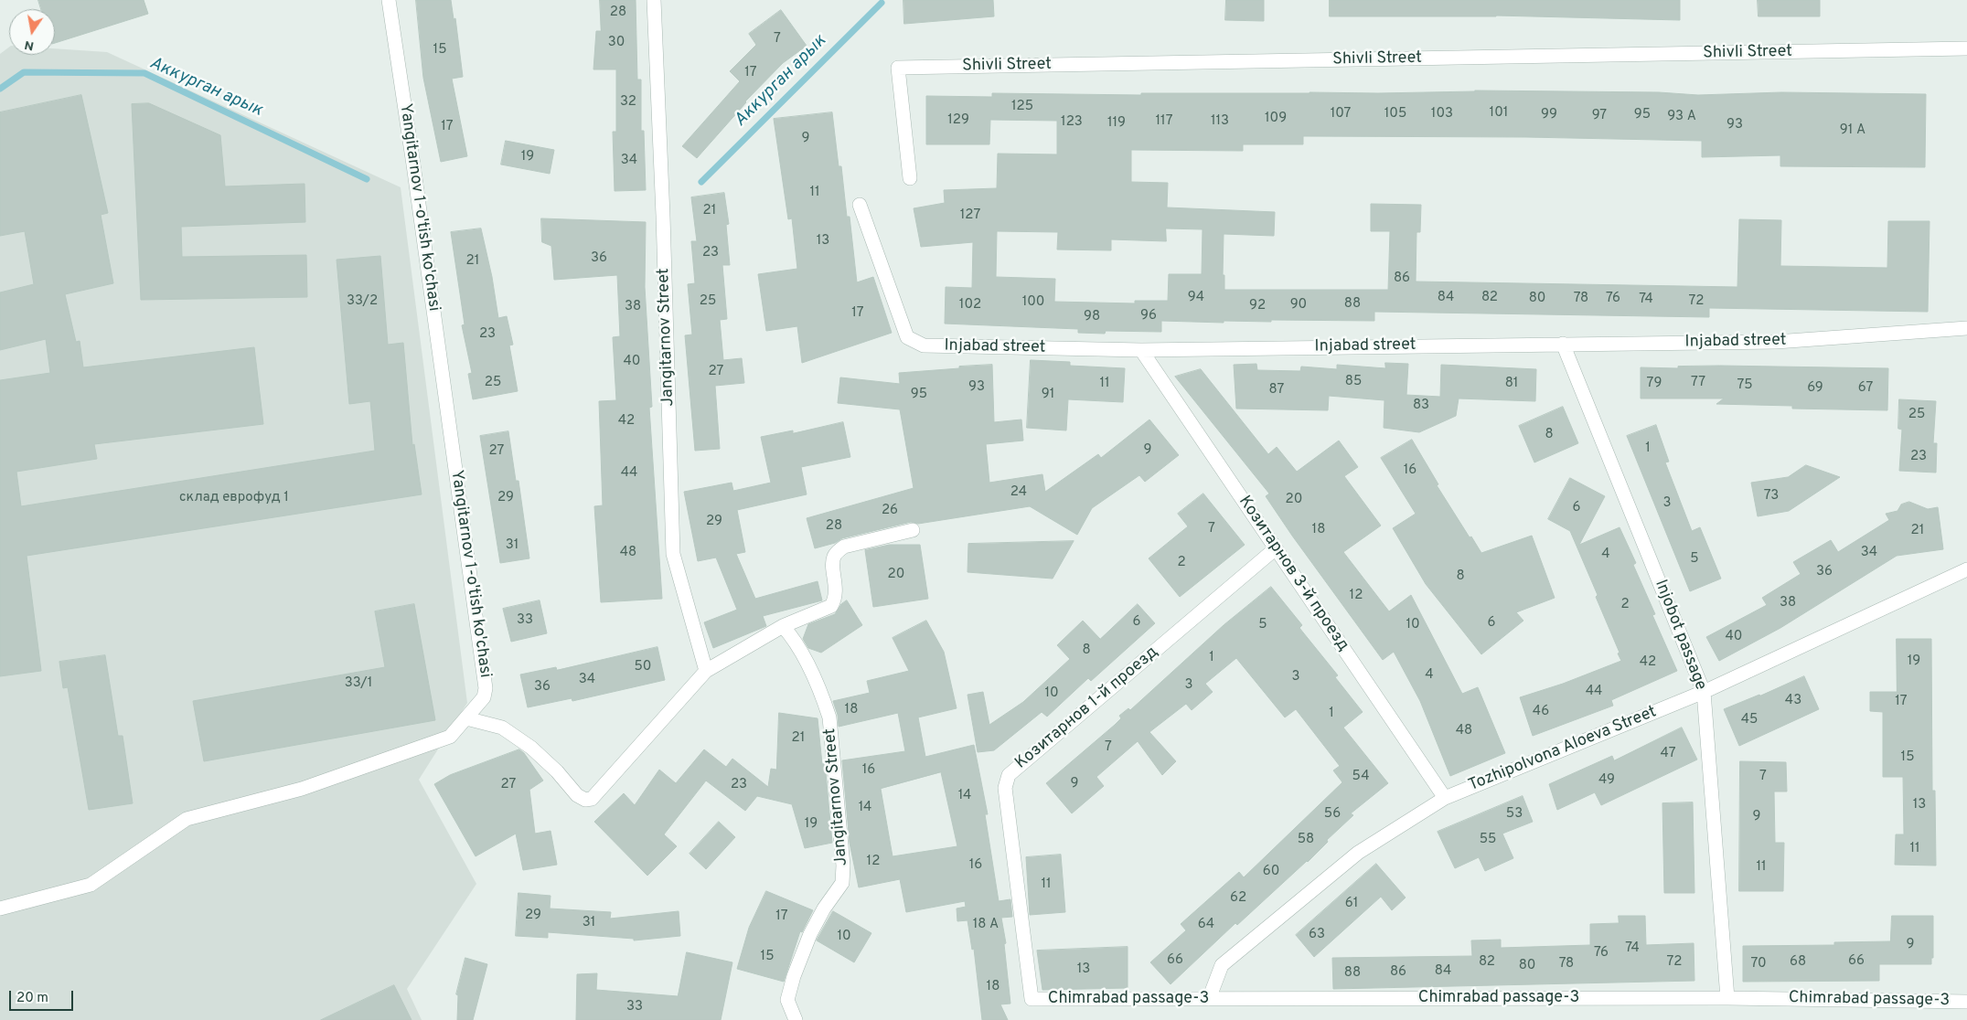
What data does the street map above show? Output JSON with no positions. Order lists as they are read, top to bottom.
{
  "streets": {
    "street": [
      "Shivli Street",
      "Yangitarnov 1-o'tish ko'chasi",
      "Jangitarnov Street",
      "Injаbаd street",
      "Козитарнов 3-й проезд",
      "Injobot passage",
      "Козитарнов 1-й проезд",
      "Tozhipolvona Aloeva Street",
      "Chimrаbаd passage-3"
    ]
  },
  "crossings": [
    ["Injаbаd street", "Козитарнов 3-й проезд"],
    ["Injаbаd street", "Injobot passage"],
    ["Козитарнов 3-й проезд", "Козитарнов 1-й проезд"],
    ["Козитарнов 3-й проезд", "Tozhipolvona Aloeva Street"],
    ["Injobot passage", "Tozhipolvona Aloeva Street"],
    ["Injobot passage", "Chimrаbаd passage-3"],
    ["Козитарнов 1-й проезд", "Chimrаbаd passage-3"],
    ["Tozhipolvona Aloeva Street", "Chimrаbаd passage-3"]
  ],
  "water": ["Аккурган арык"],
  "house_numbers": [
    "28",
    "7",
    "30",
    "15",
    "17",
    "32",
    "125",
    "101",
    "107",
    "105",
    "103",
    "99",
    "95",
    "97",
    "93 A",
    "109",
    "129",
    "117",
    "113",
    "123",
    "119",
    "93",
    "17",
    "91 A",
    "9",
    "19",
    "34",
    "11",
    "21",
    "127",
    "13",
    "23",
    "36",
    "21",
    "86",
    "94",
    "84",
    "82",
    "80",
    "78",
    "76",
    "74",
    "33/2",
    "25",
    "72",
    "100",
    "88",
    "102",
    "90",
    "92",
    "38",
    "17",
    "96",
    "98",
    "23",
    "40",
    "27",
    "85",
    "25",
    "77",
    "11",
    "81",
    "79",
    "75",
    "93",
    "69",
    "67",
    "87",
    "95",
    "91",
    "83",
    "25",
    "42",
    "8",
    "1",
    "9",
    "27",
    "23",
    "16",
    "44",
    "24",
    "73",
    "склад еврофуд 1",
    "29",
    "20",
    "3",
    "6",
    "26",
    "29",
    "28",
    "7",
    "18",
    "21",
    "31",
    "48",
    "34",
    "4",
    "5",
    "2",
    "36",
    "20",
    "8",
    "12",
    "38",
    "2",
    "33",
    "6",
    "6",
    "5",
    "10",
    "40",
    "8",
    "1",
    "19",
    "42",
    "50",
    "4",
    "3",
    "34",
    "33/1",
    "3",
    "36",
    "44",
    "10",
    "43",
    "17",
    "18",
    "46",
    "1",
    "45",
    "48",
    "21",
    "7",
    "47",
    "15",
    "16",
    "54",
    "7",
    "49",
    "9",
    "27",
    "23",
    "14",
    "13",
    "14",
    "56",
    "53",
    "9",
    "19",
    "58",
    "55",
    "11",
    "12",
    "16",
    "11",
    "60",
    "11",
    "62",
    "61",
    "29",
    "17",
    "31",
    "18 А",
    "64",
    "63",
    "10",
    "9",
    "74",
    "76",
    "15",
    "66",
    "66",
    "82",
    "72",
    "68",
    "78",
    "70",
    "80",
    "13",
    "84",
    "86",
    "88",
    "18",
    "33"
  ],
  "scale_bar": "20 m",
  "north": "bottom"
}
